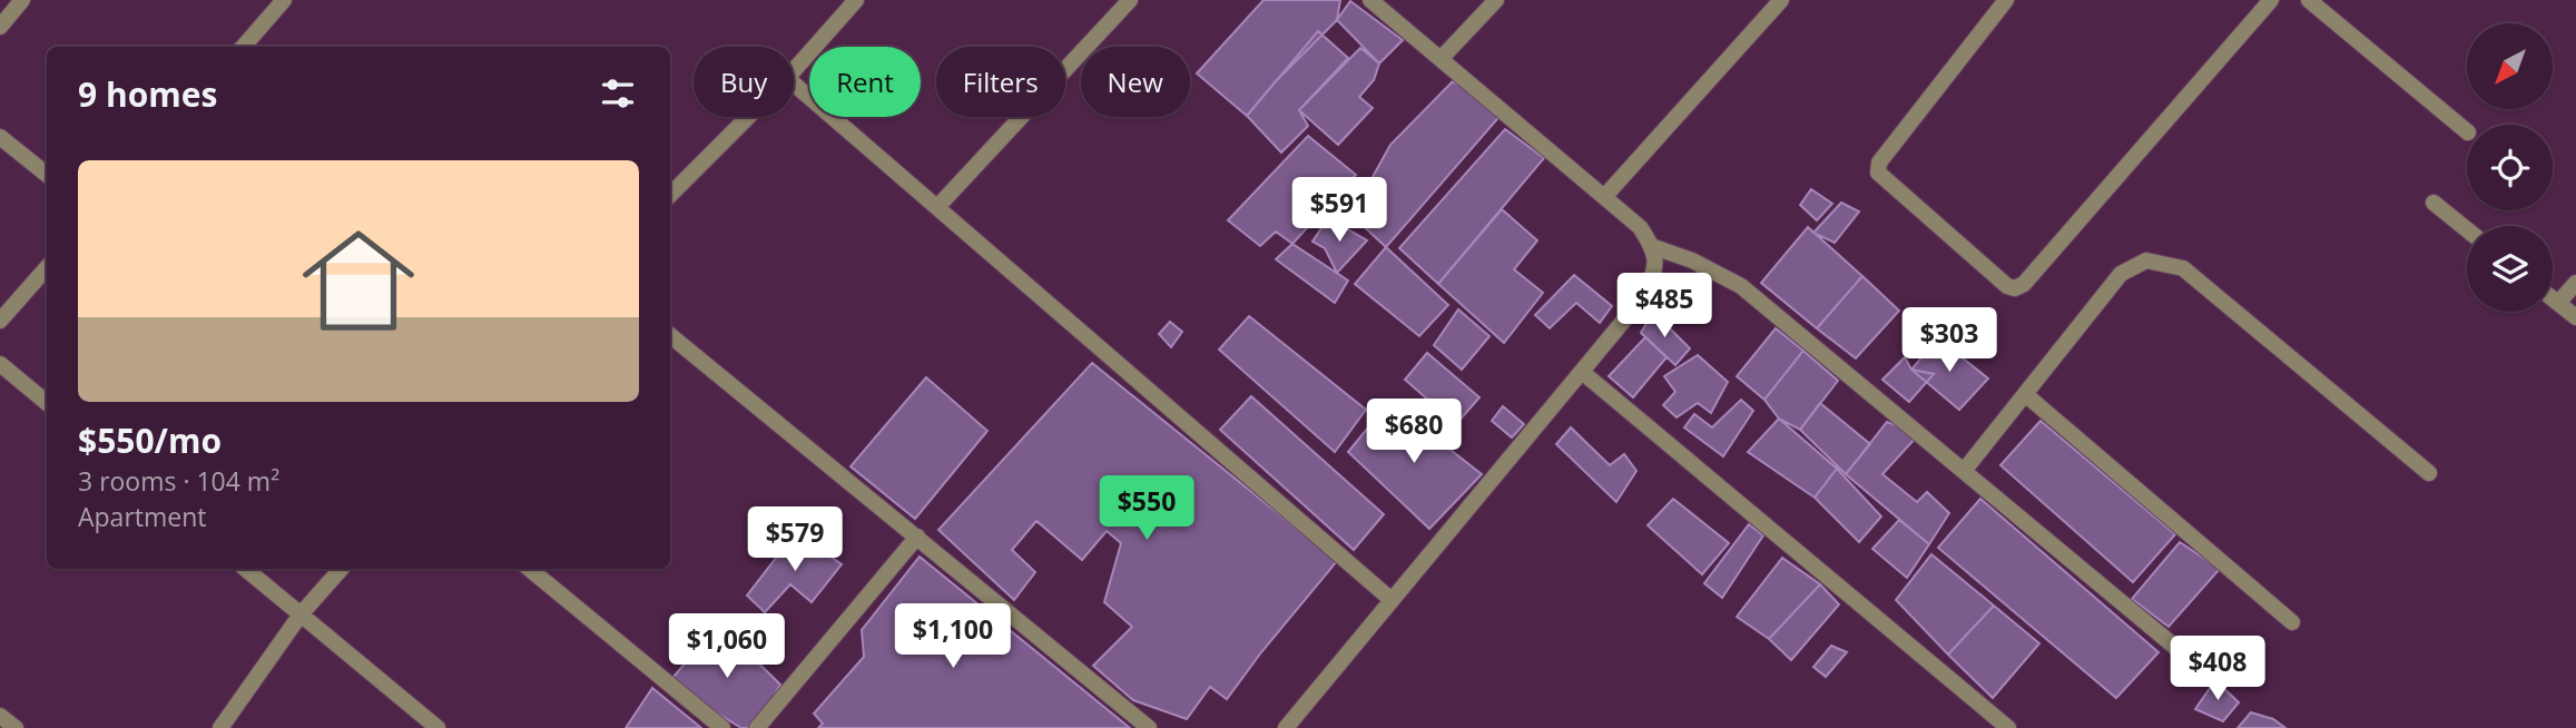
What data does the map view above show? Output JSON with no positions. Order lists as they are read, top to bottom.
{
  "north": "bottom left",
  "page": {
    "chip": [
      "Buy",
      "Rent",
      "Filters",
      "New"
    ],
    "heading": "9 homes",
    "list": [
      {
        "name": "$550/mo",
        "note": "3 rooms · 104 m² · Apartment"
      }
    ],
    "price": [
      "$591",
      "$485",
      "$303",
      "$680",
      "$550",
      "$579",
      "$1,100",
      "$1,060",
      "$408"
    ]
  }
}
